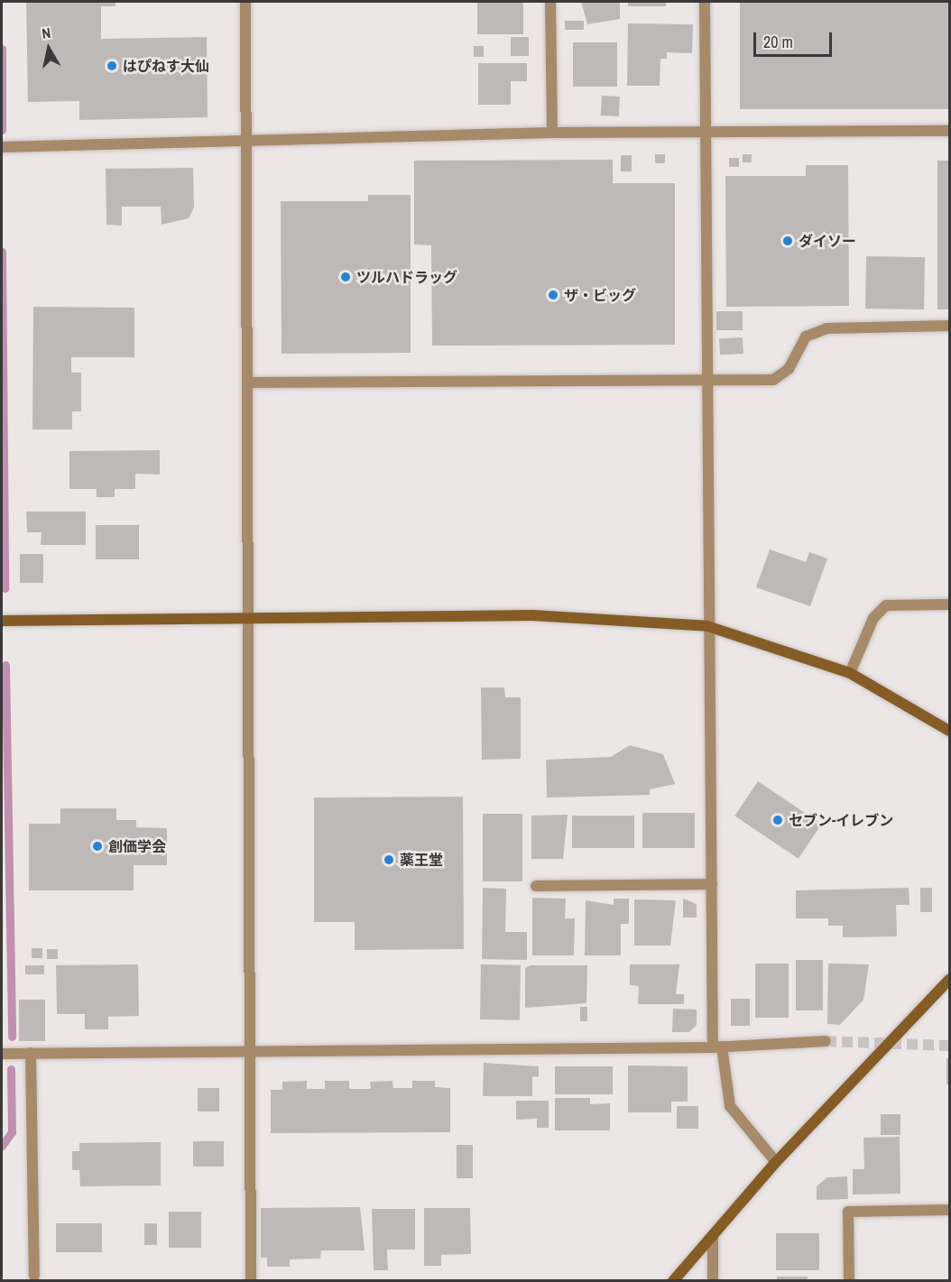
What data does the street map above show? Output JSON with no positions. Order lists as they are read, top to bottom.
{
  "places": [
    "はぴねす大仙",
    "ダイソー",
    "ツルハドラッグ",
    "ザ・ビッグ",
    "セブン-イレブン",
    "創価学会",
    "薬王堂"
  ],
  "scale_bar": "20 m",
  "north": "top"
}
